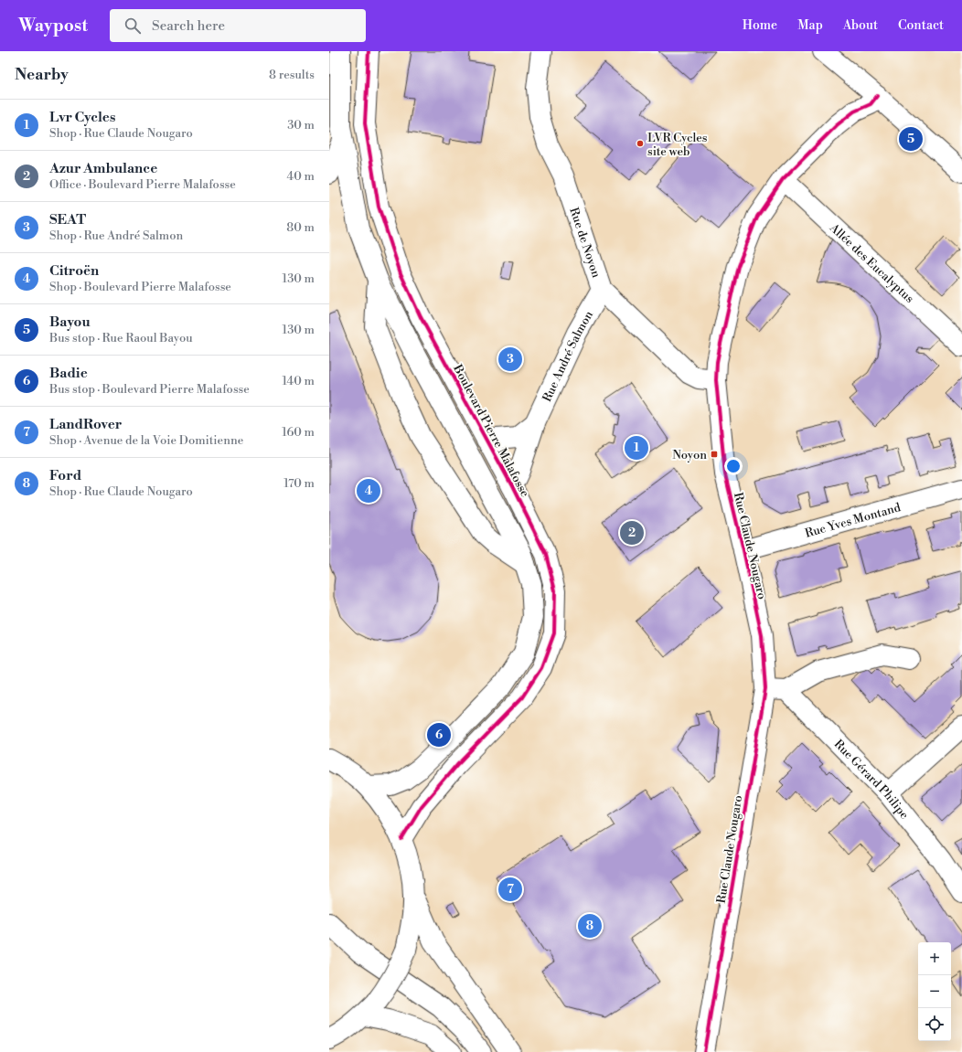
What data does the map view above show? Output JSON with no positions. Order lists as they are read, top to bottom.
{
  "streets": {
    "main road": [
      "Rue de Noyon",
      "Allée des Eucalyptus",
      "Rue André Salmon",
      "Boulevard Pierre Malafosse",
      "Rue Yves Montand",
      "Rue Claude Nougaro",
      "Rue Gérard Philipe"
    ]
  },
  "crossings": [
    ["Rue de Noyon", "Rue André Salmon"],
    ["Rue de Noyon", "Rue Claude Nougaro"],
    ["Allée des Eucalyptus", "Rue Claude Nougaro"],
    ["Rue André Salmon", "Boulevard Pierre Malafosse"],
    ["Rue Yves Montand", "Rue Claude Nougaro"]
  ],
  "places": {
    "other": ["LVR Cycles site web"],
    "transit": ["Noyon"]
  },
  "page": {
    "header": "Waypost",
    "search": "Search here",
    "nav": [
      "Home",
      "Map",
      "About",
      "Contact"
    ],
    "heading": ["Nearby", "8 results"],
    "list": [
      {
        "mark": "1",
        "name": "Lvr Cycles",
        "note": "Shop · Rue Claude Nougaro",
        "value": "30 m"
      },
      {
        "mark": "2",
        "name": "Azur Ambulance",
        "note": "Office · Boulevard Pierre Malafosse",
        "value": "40 m"
      },
      {
        "mark": "3",
        "name": "SEAT",
        "note": "Shop · Rue André Salmon",
        "value": "80 m"
      },
      {
        "mark": "4",
        "name": "Citroën",
        "note": "Shop · Boulevard Pierre Malafosse",
        "value": "130 m"
      },
      {
        "mark": "5",
        "name": "Bayou",
        "note": "Bus stop · Rue Raoul Bayou",
        "value": "130 m"
      },
      {
        "mark": "6",
        "name": "Badie",
        "note": "Bus stop · Boulevard Pierre Malafosse",
        "value": "140 m"
      },
      {
        "mark": "7",
        "name": "LandRover",
        "note": "Shop · Avenue de la Voie Domitienne",
        "value": "160 m"
      },
      {
        "mark": "8",
        "name": "Ford",
        "note": "Shop · Rue Claude Nougaro",
        "value": "170 m"
      }
    ],
    "pins": [
      "5",
      "3",
      "1",
      "4",
      "2",
      "6",
      "7",
      "8"
    ],
    "map_buttons": ["+", "−"]
  }
}
